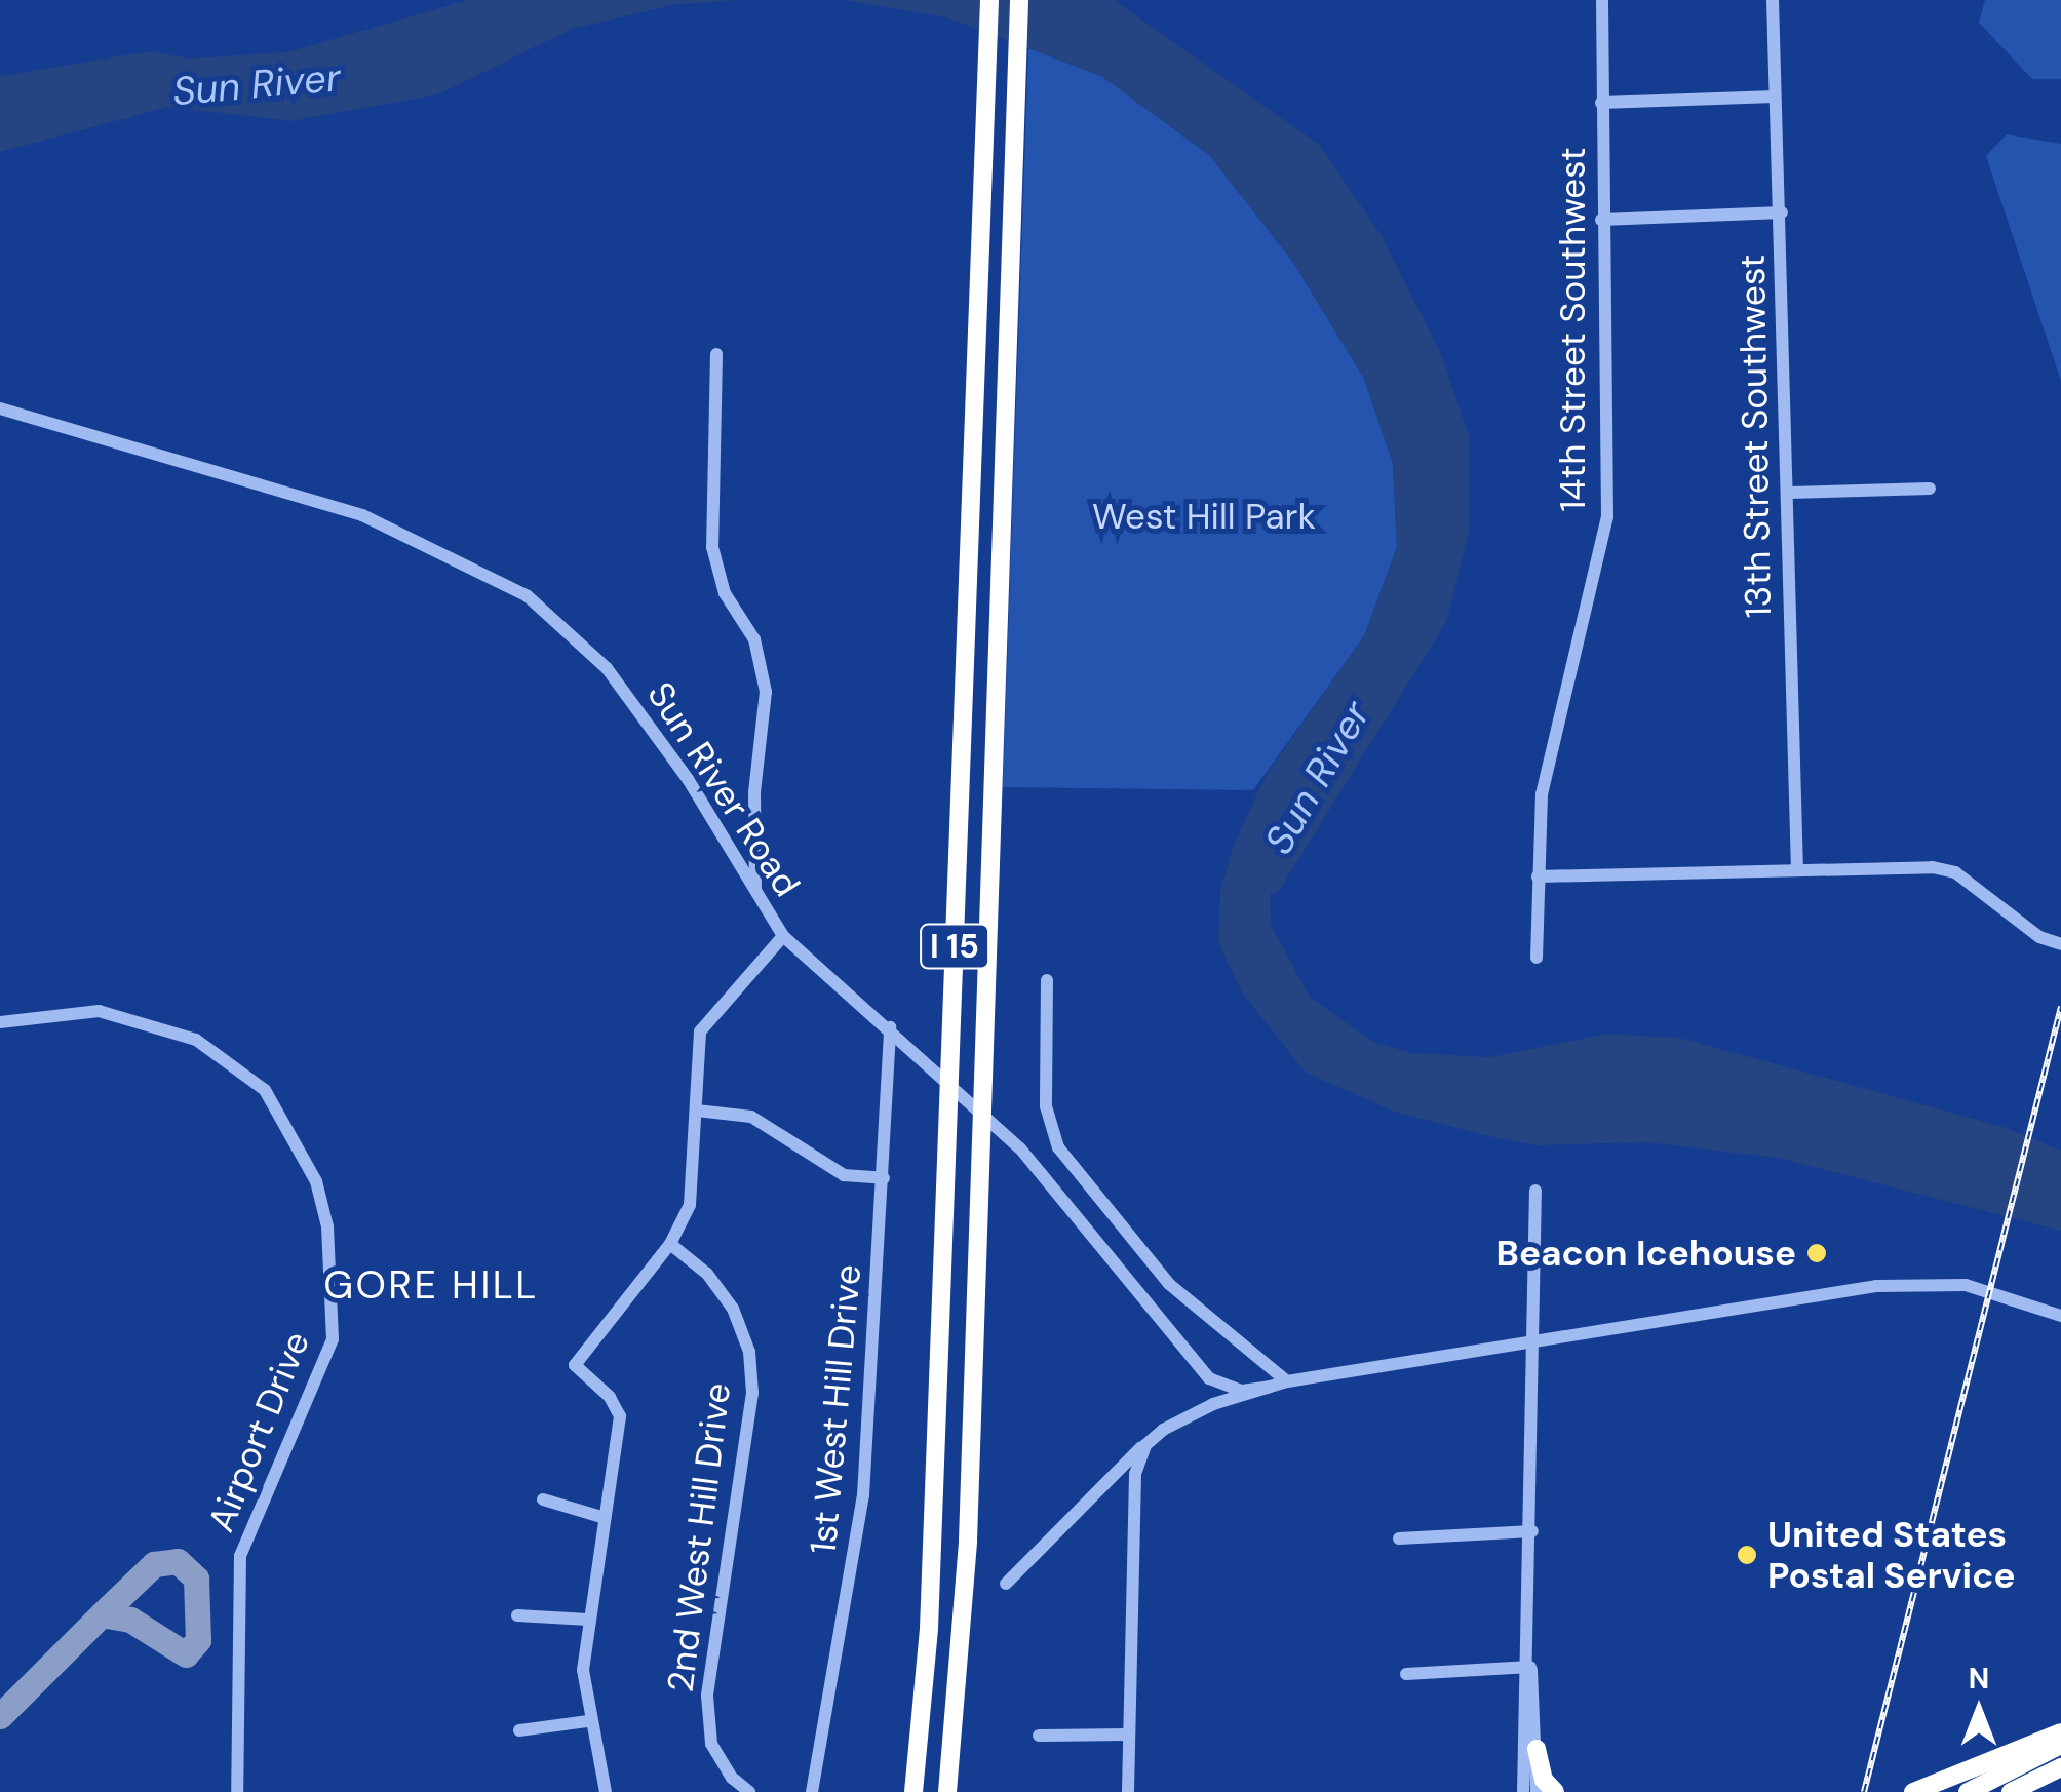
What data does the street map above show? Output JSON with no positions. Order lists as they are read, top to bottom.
{
  "streets": {
    "highway": ["I 15"],
    "street": [
      "14th Street Southwest",
      "13th Street Southwest",
      "Sun River Road",
      "1st West Hill Drive",
      "Airport Drive",
      "2nd West Hill Drive"
    ]
  },
  "crossings": [
    ["Sun River Road", "1st West Hill Drive"]
  ],
  "districts": ["GORE HILL"],
  "water": ["Sun River"],
  "parks": ["West Hill Park"],
  "places": ["Beacon Icehouse", "United States Postal Service"],
  "north": "top"
}
